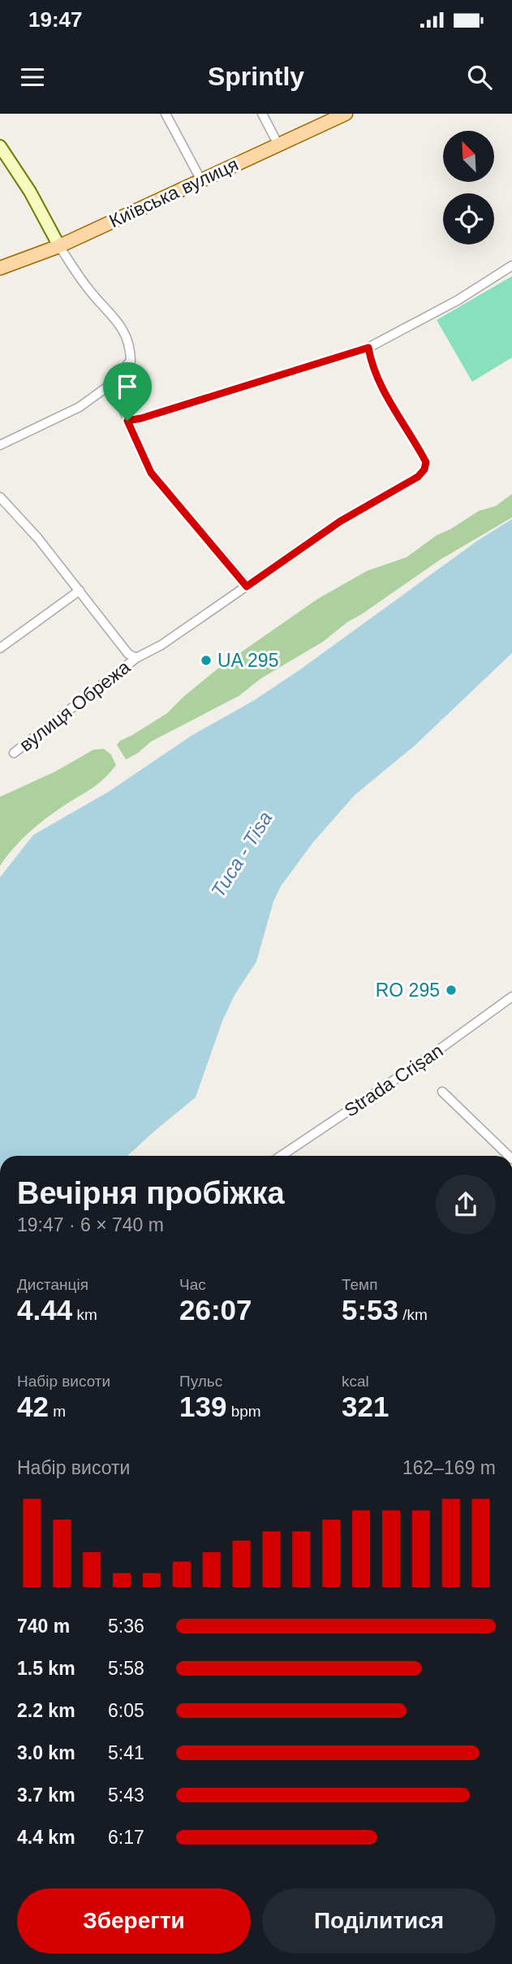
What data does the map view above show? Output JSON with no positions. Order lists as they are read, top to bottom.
{
  "streets": {
    "main road": ["Київська вулиця"],
    "street": ["вулиця Обрежа", "Strada Crișan"]
  },
  "water": ["Тиса - Tisa"],
  "places": ["UA 295", "RO 295"],
  "north": "top left",
  "page": {
    "status": "19:47",
    "header": "Sprintly",
    "heading": ["Вечірня пробіжка", "19:47 · 6 × 740 m"],
    "stats": [
      ["Дистанція", "4.44 km"],
      ["Час", "26:07"],
      ["Темп", "5:53 /km"],
      ["Набір висоти", "42 m"],
      ["Пульс", "139 bpm"],
      ["kcal", "321"]
    ],
    "chart": ["Набір висоти", "162–169 m"],
    "list": [
      {
        "name": "740 m",
        "note": "5:36"
      },
      {
        "name": "1.5 km",
        "note": "5:58"
      },
      {
        "name": "2.2 km",
        "note": "6:05"
      },
      {
        "name": "3.0 km",
        "note": "5:41"
      },
      {
        "name": "3.7 km",
        "note": "5:43"
      },
      {
        "name": "4.4 km",
        "note": "6:17"
      }
    ],
    "buttons": ["Зберегти", "Поділитися"]
  }
}
